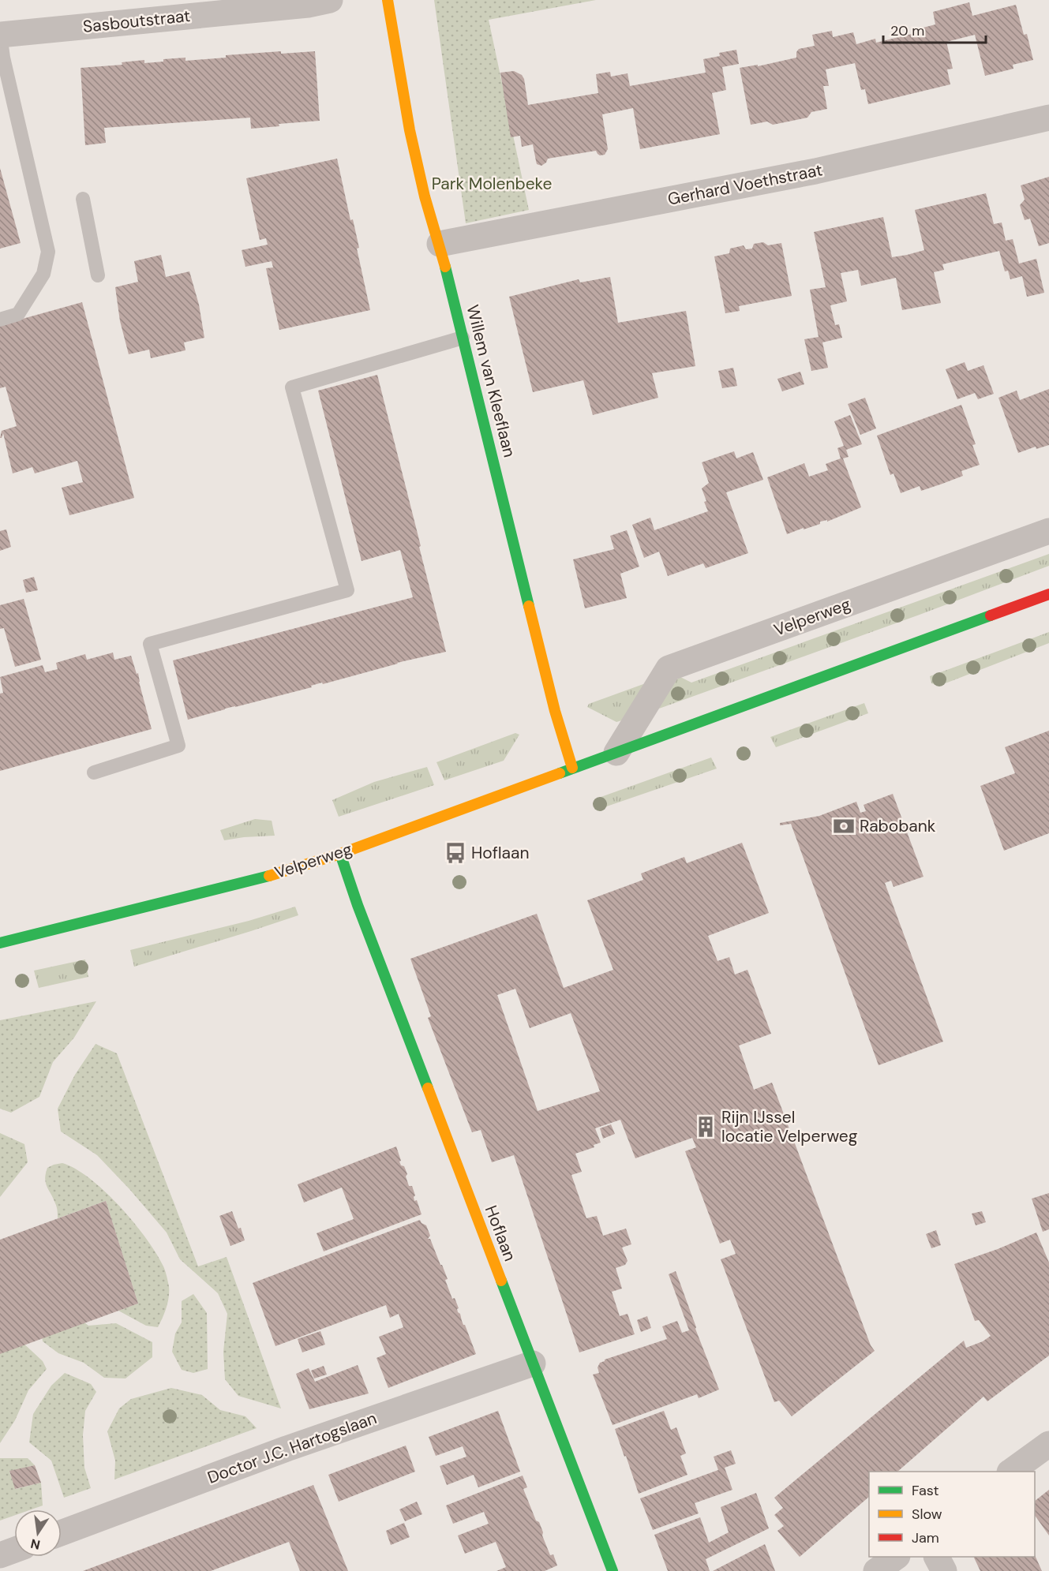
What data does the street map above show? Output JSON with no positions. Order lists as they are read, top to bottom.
{
  "streets": {
    "street": [
      "Sasboutstraat",
      "Gerhard Voethstraat",
      "Willem van Kleeflaan",
      "Velperweg",
      "Hoflaan",
      "Doctor J.C. Hartogslaan"
    ]
  },
  "crossings": [
    ["Gerhard Voethstraat", "Willem van Kleeflaan"],
    ["Willem van Kleeflaan", "Velperweg"],
    ["Velperweg", "Hoflaan"],
    ["Hoflaan", "Doctor J.C. Hartogslaan"]
  ],
  "parks": ["Park Molenbeke"],
  "places": {
    "bank": ["Rabobank"],
    "bus stop": ["Hoflaan"],
    "building": ["Rijn IJssel locatie Velperweg"]
  },
  "legend": ["Fast", "Slow", "Jam"],
  "scale_bar": "20 m",
  "north": "bottom"
}
